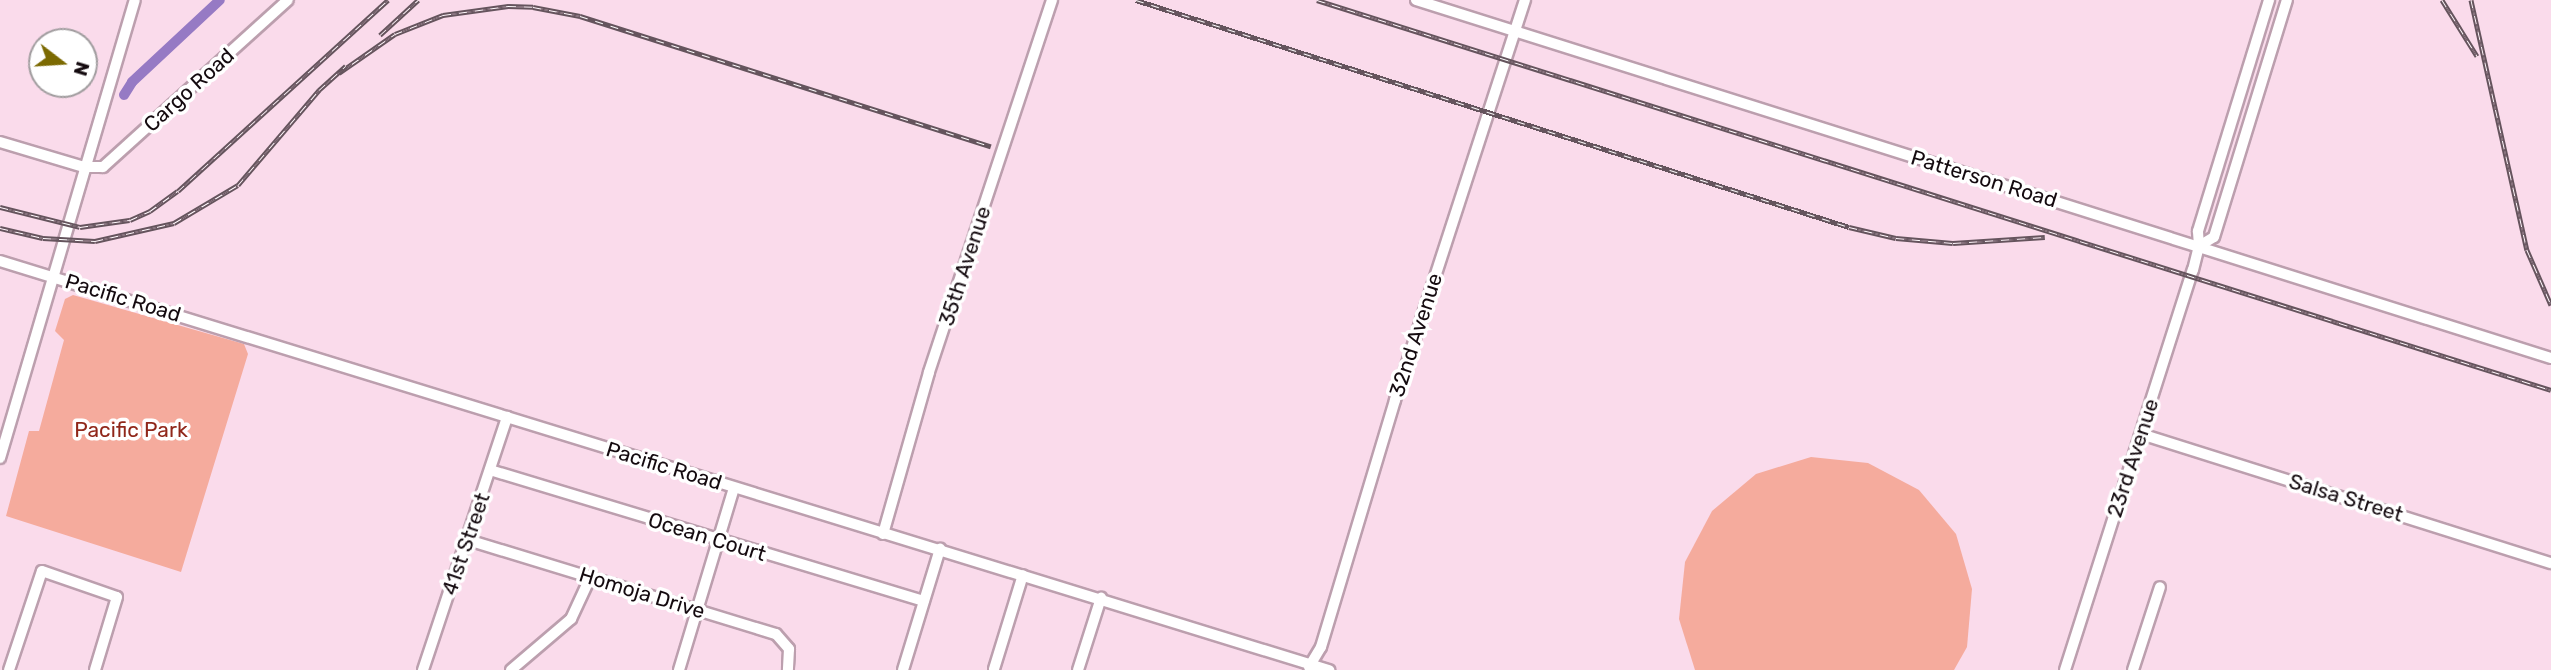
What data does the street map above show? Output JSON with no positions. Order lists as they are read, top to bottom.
{
  "streets": {
    "street": [
      "Cargo Road",
      "Patterson Road",
      "35th Avenue",
      "Pacific Road",
      "32nd Avenue",
      "23rd Avenue",
      "Salsa Street",
      "Ocean Court",
      "41st Street",
      "Homoja Drive"
    ]
  },
  "crossings": [
    ["Patterson Road", "32nd Avenue"],
    ["Patterson Road", "23rd Avenue"],
    ["35th Avenue", "Pacific Road"],
    ["Pacific Road", "32nd Avenue"],
    ["Pacific Road", "41st Street"],
    ["23rd Avenue", "Salsa Street"],
    ["Ocean Court", "41st Street"],
    ["41st Street", "Homoja Drive"]
  ],
  "parks": ["Pacific Park"],
  "north": "right"
}
